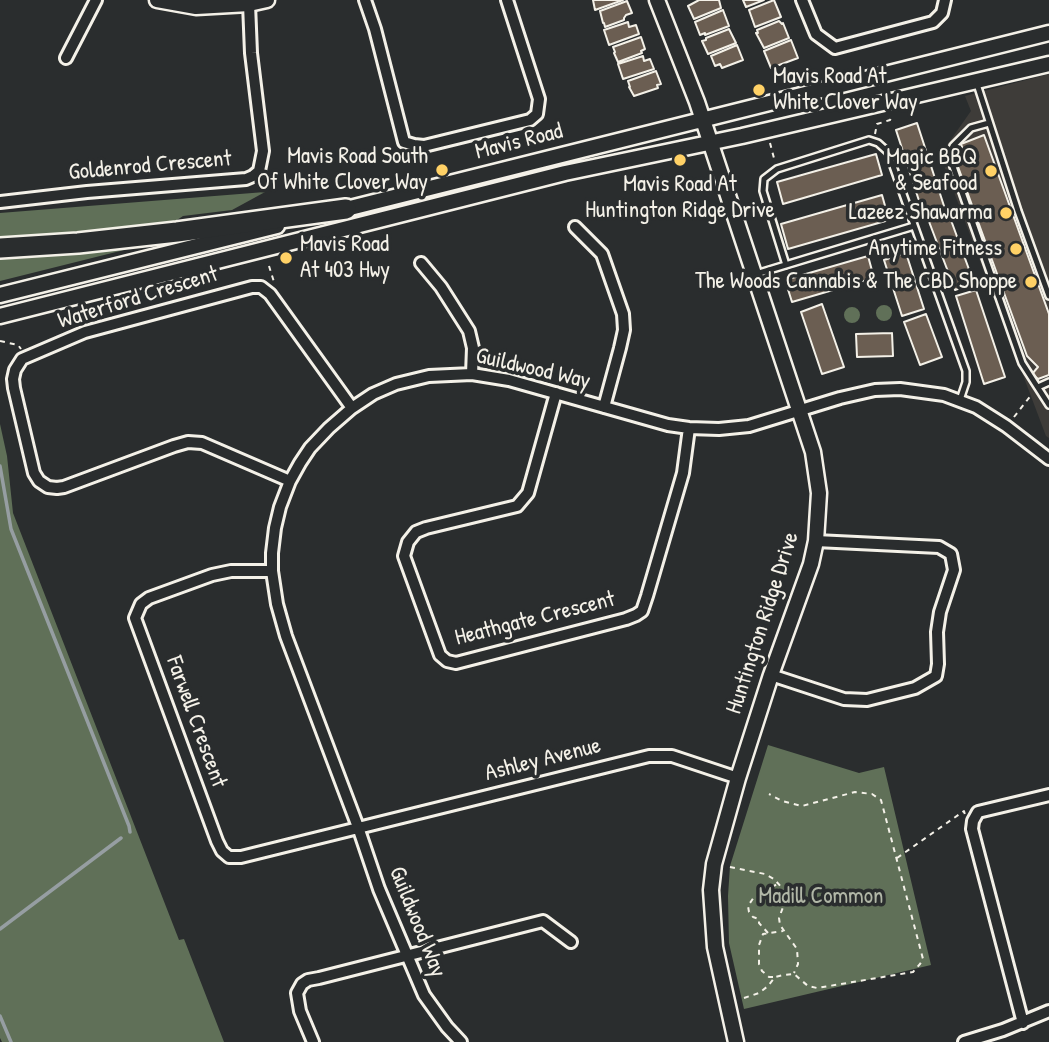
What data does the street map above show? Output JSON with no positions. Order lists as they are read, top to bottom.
{
  "streets": {
    "main road": ["Mavis Road", "Huntington Ridge Drive"],
    "street": [
      "Goldenrod Crescent",
      "Waterford Crescent",
      "Guildwood Way",
      "Heathgate Crescent",
      "Farwell Crescent",
      "Ashley Avenue"
    ]
  },
  "crossings": [
    ["Mavis Road", "Huntington Ridge Drive"],
    ["Guildwood Way", "Heathgate Crescent"],
    ["Guildwood Way", "Huntington Ridge Drive"],
    ["Guildwood Way", "Farwell Crescent"],
    ["Guildwood Way", "Ashley Avenue"],
    ["Huntington Ridge Drive", "Ashley Avenue"],
    ["Farwell Crescent", "Ashley Avenue"]
  ],
  "parks": ["Madill Common"],
  "places": [
    "Mavis Road At White Clover Way",
    "Mavis Road At Huntington Ridge Drive",
    "Mavis Road South Of White Clover Way",
    "Magic BBQ & Seafood",
    "Lazeez Shawarma",
    "Anytime Fitness",
    "Mavis Road At 403 Hwy",
    "The Woods Cannabis & The CBD Shoppe"
  ]
}
